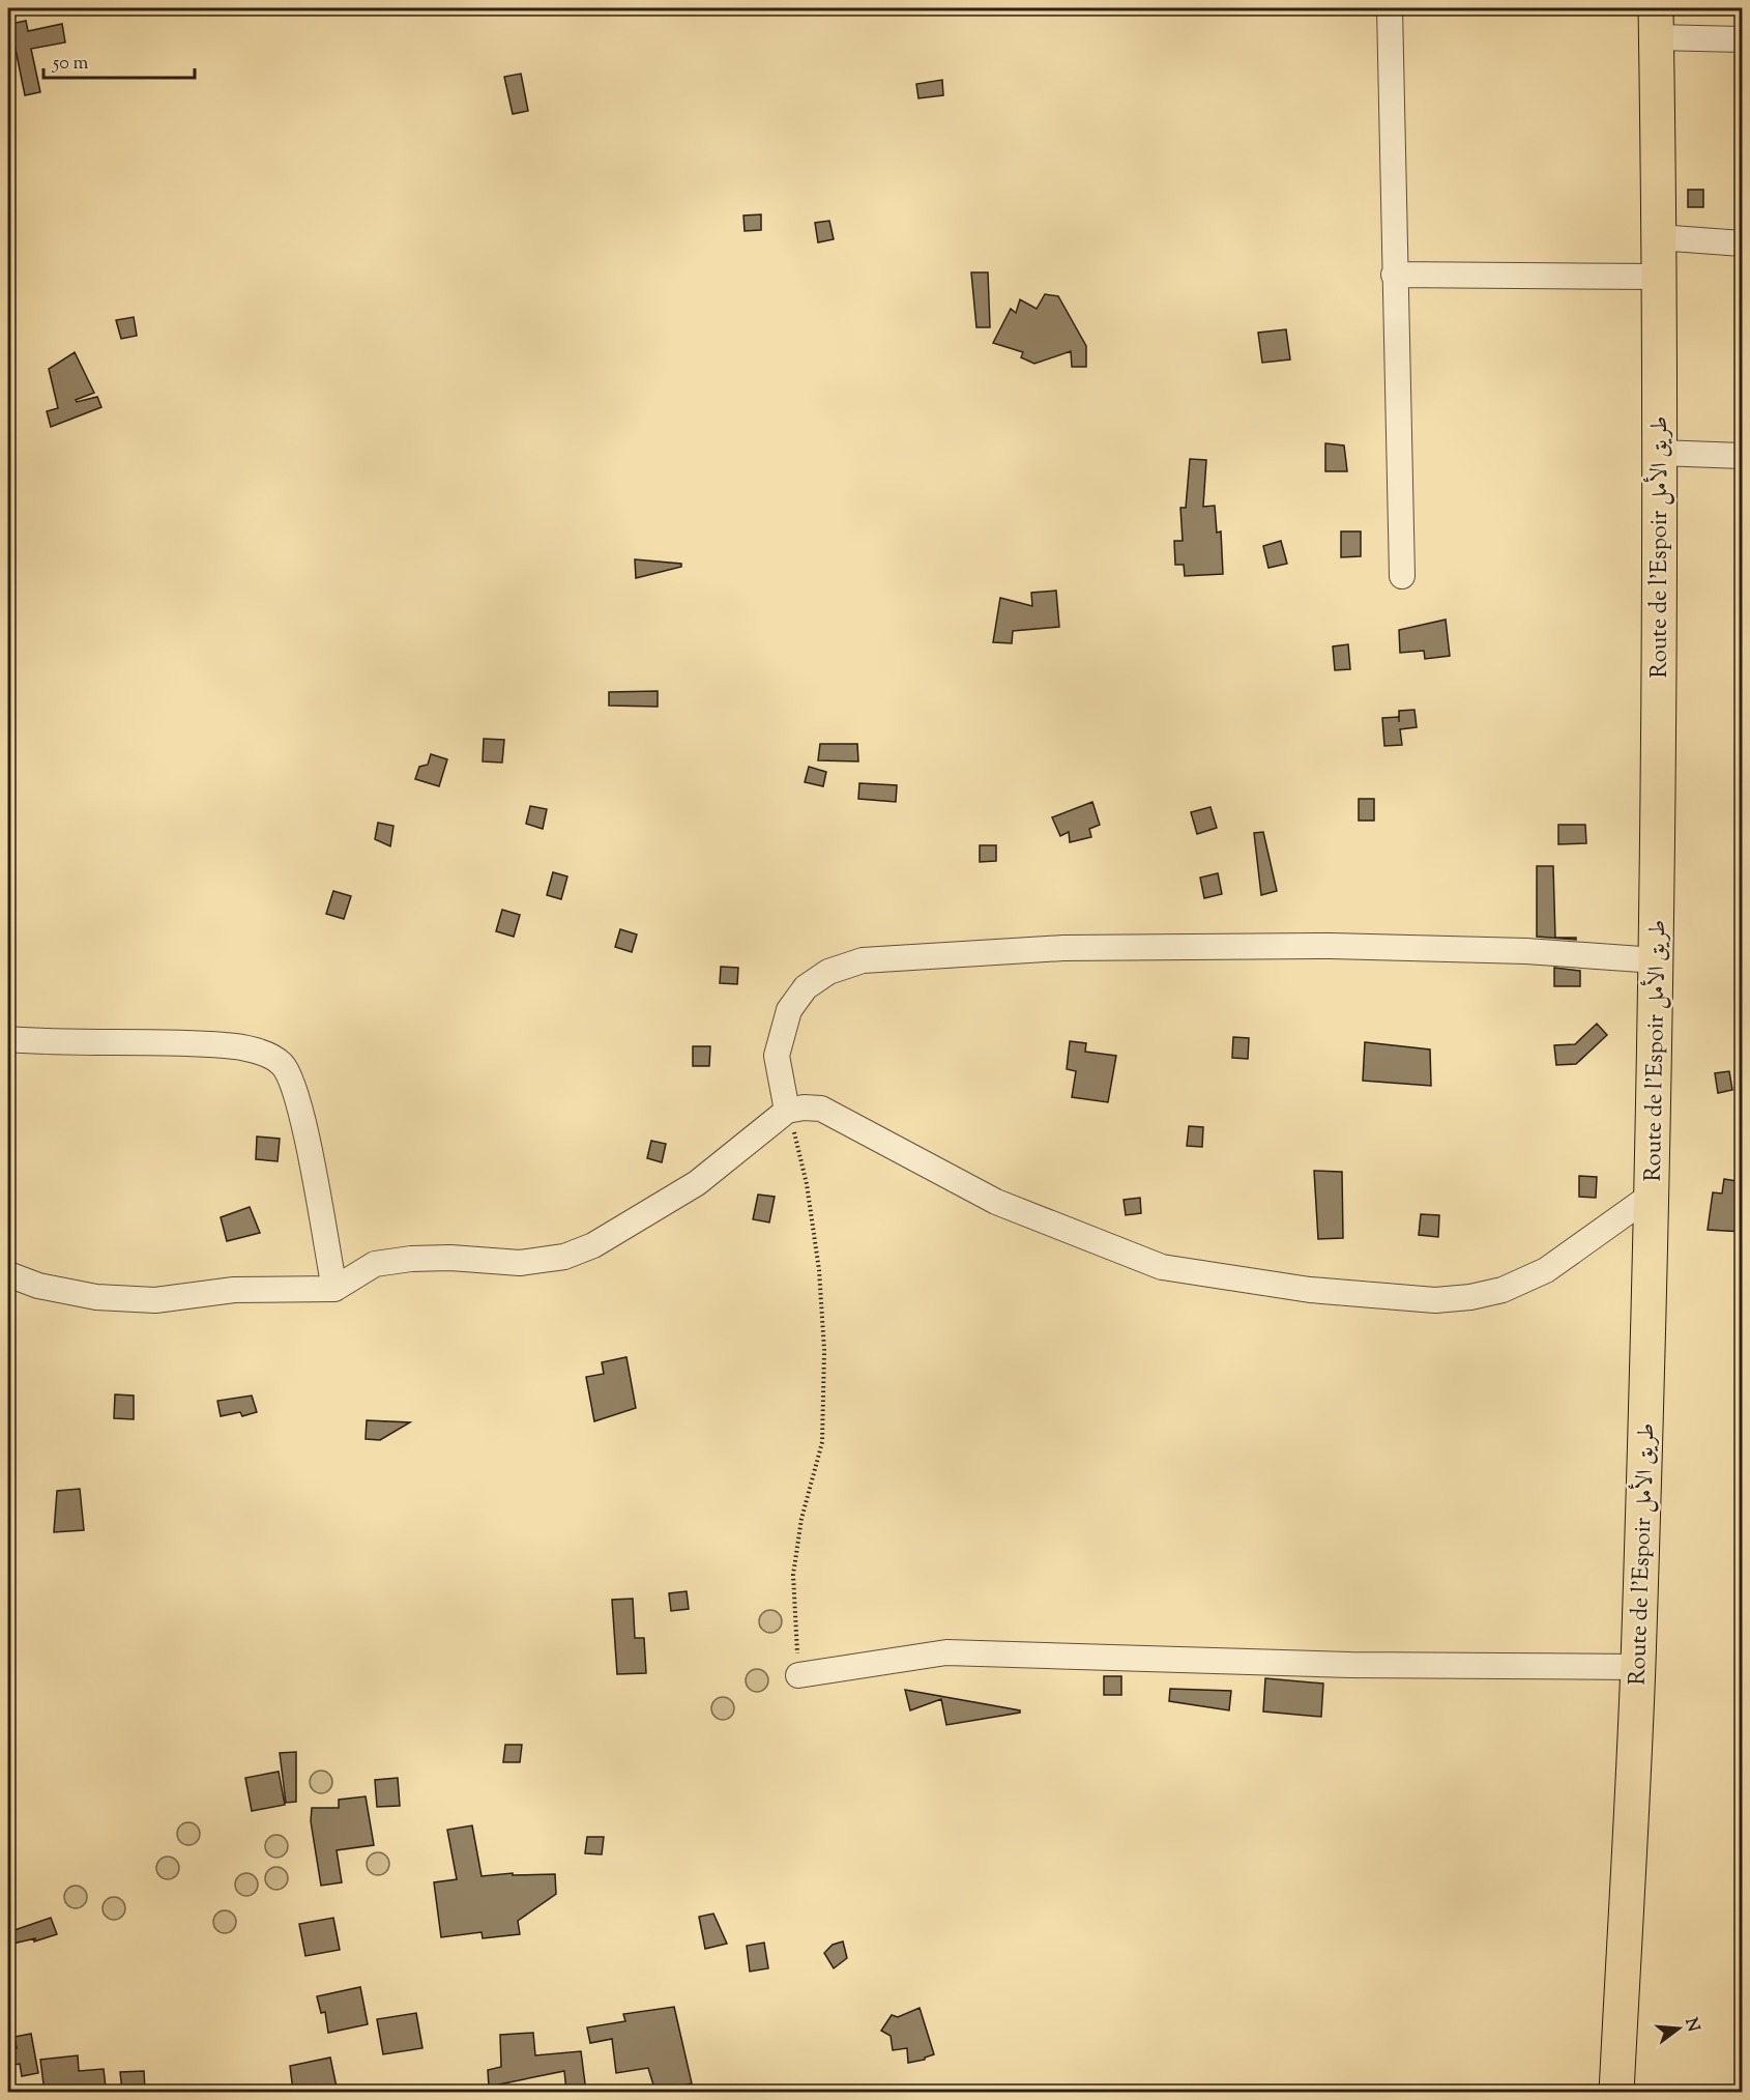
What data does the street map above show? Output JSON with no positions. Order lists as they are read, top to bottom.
{
  "streets": {
    "highway": ["Route de l’Espoir طريق الأمل"]
  },
  "scale_bar": "50 m",
  "north": "right"
}
